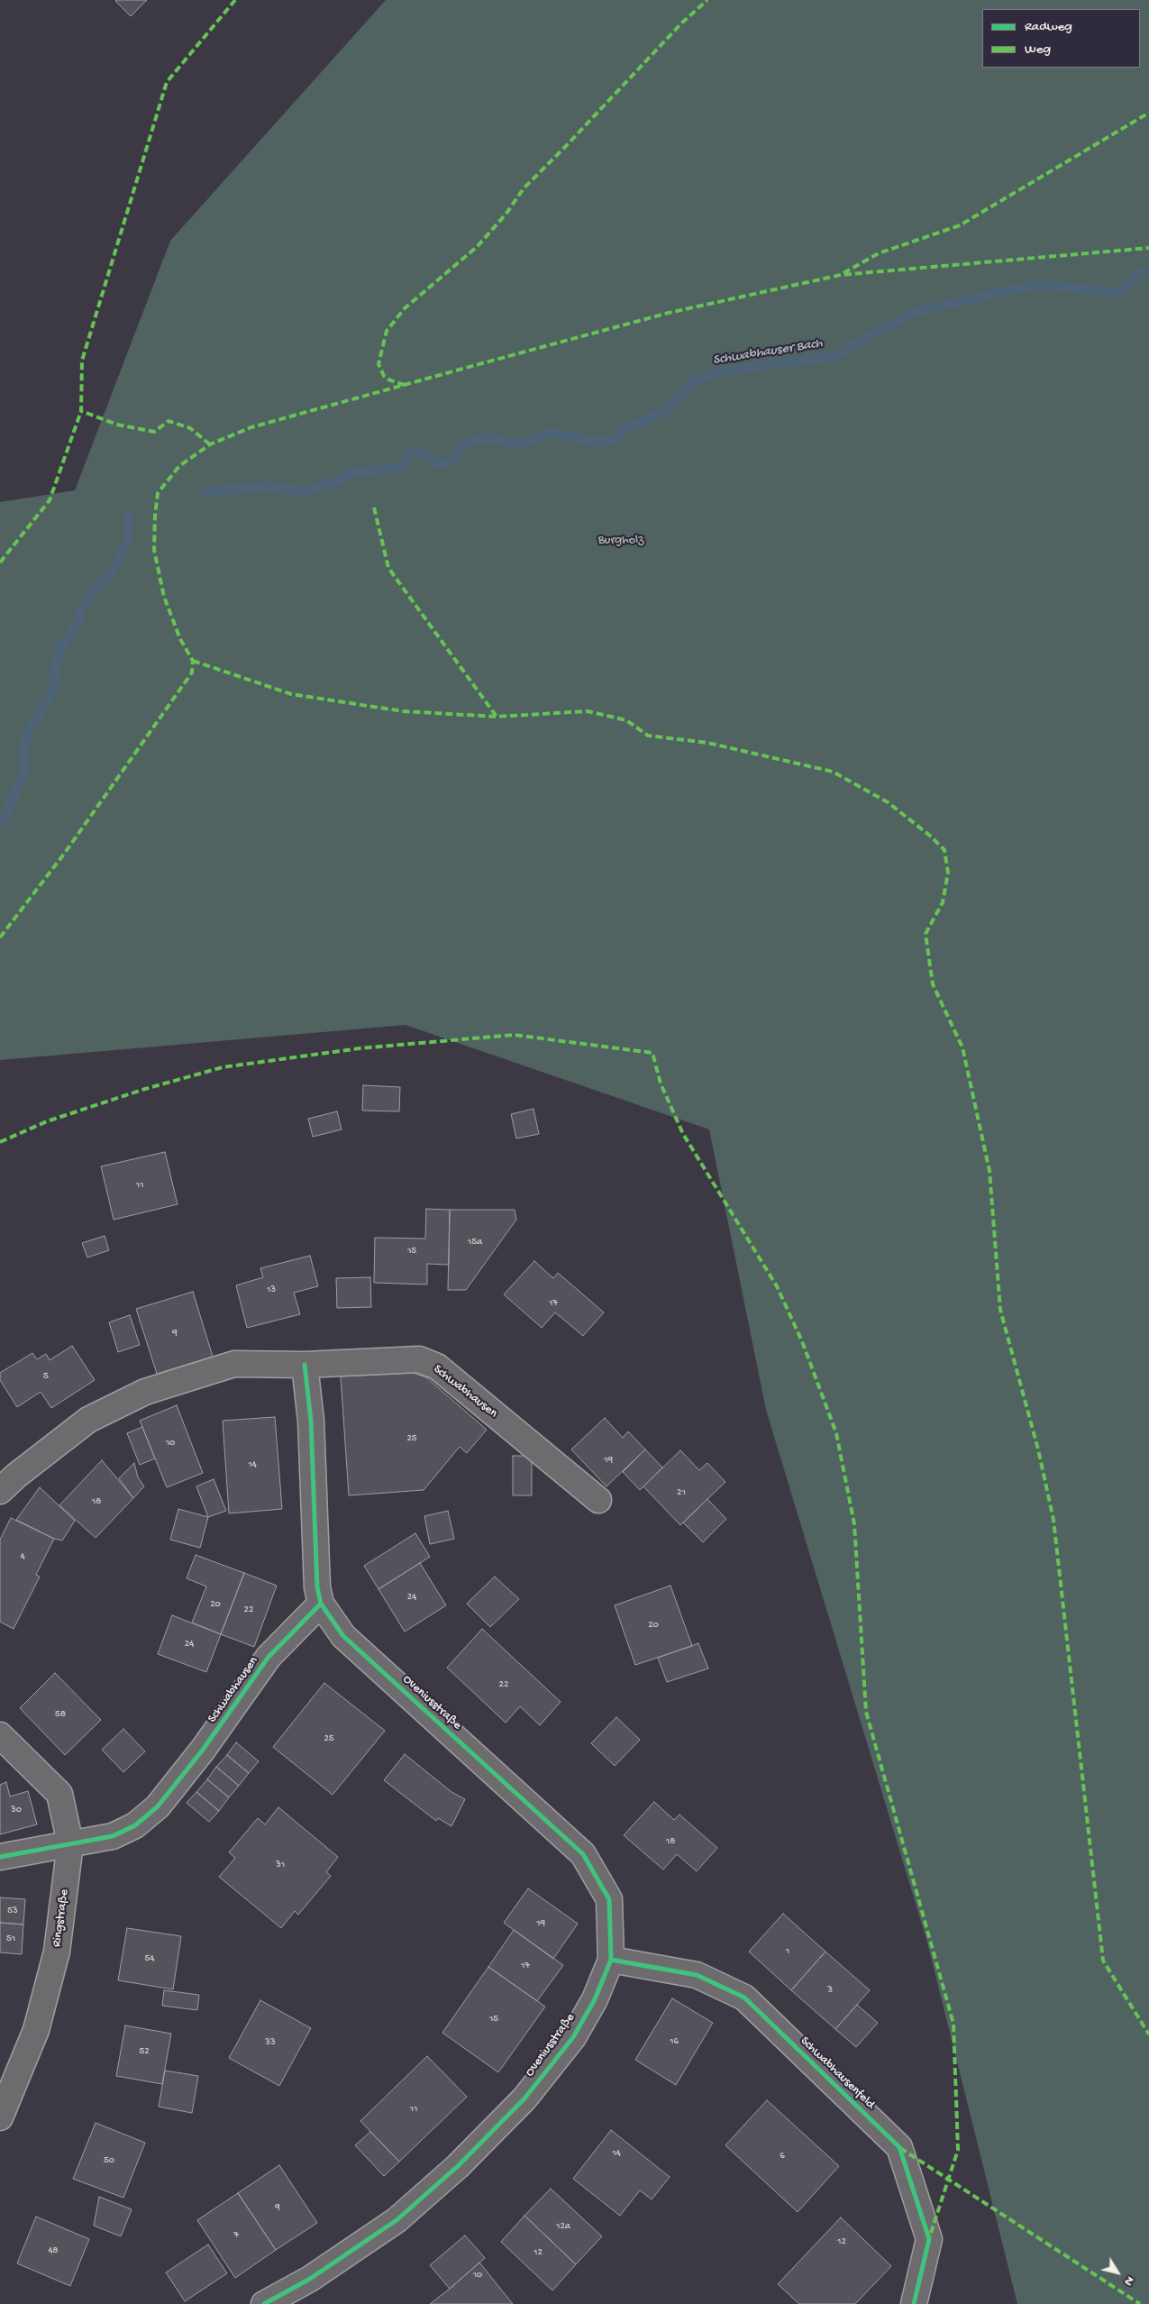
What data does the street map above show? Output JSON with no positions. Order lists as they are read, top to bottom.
{
  "streets": {
    "street": [
      "Schwabhausen",
      "Oveniusstraße",
      "Ringstraße",
      "Schwabhausenfeld"
    ]
  },
  "crossings": [
    ["Schwabhausen", "Oveniusstraße"],
    ["Schwabhausen", "Ringstraße"],
    ["Oveniusstraße", "Schwabhausenfeld"]
  ],
  "water": ["Schwabhauser Bach"],
  "parks": ["Burgholz"],
  "house_numbers": [
    "11",
    "15a",
    "15",
    "13",
    "17",
    "9",
    "5",
    "25",
    "10",
    "19",
    "14",
    "21",
    "18",
    "4",
    "24",
    "20",
    "22",
    "20",
    "24",
    "22",
    "58",
    "25",
    "30",
    "18",
    "31",
    "53",
    "19",
    "51",
    "1",
    "54",
    "17",
    "3",
    "15",
    "16",
    "33",
    "52",
    "11",
    "14",
    "6",
    "50",
    "9",
    "12a",
    "7",
    "12",
    "48",
    "12",
    "10"
  ],
  "legend": ["Radweg", "Weg"],
  "north": "bottom right"
}
